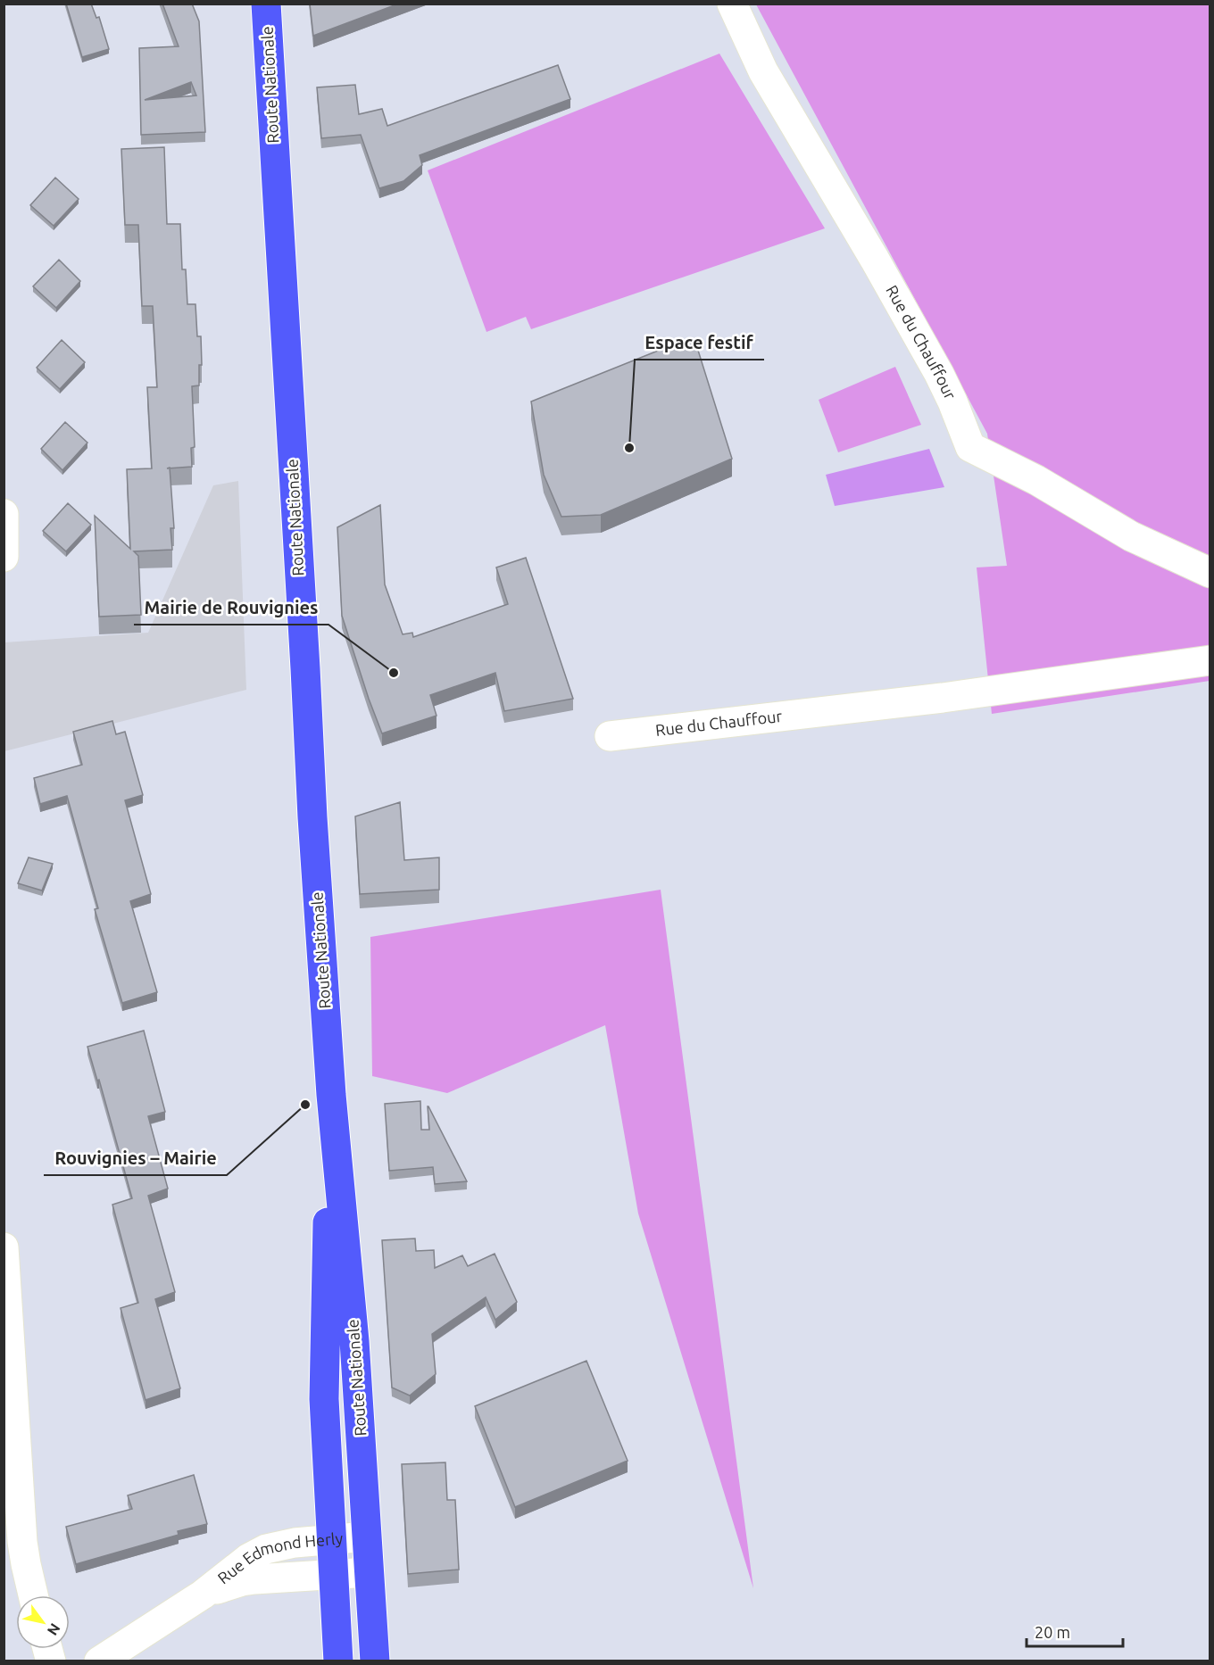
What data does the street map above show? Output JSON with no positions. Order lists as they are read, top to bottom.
{
  "streets": {
    "main road": ["Route Nationale"],
    "street": ["Rue du Chauffour", "Rue Edmond Herly"]
  },
  "crossings": [
    ["Route Nationale", "Rue Edmond Herly"]
  ],
  "places": ["Espace festif", "Mairie de Rouvignies", "Rouvignies – Mairie"],
  "scale_bar": "20 m",
  "north": "bottom right"
}
